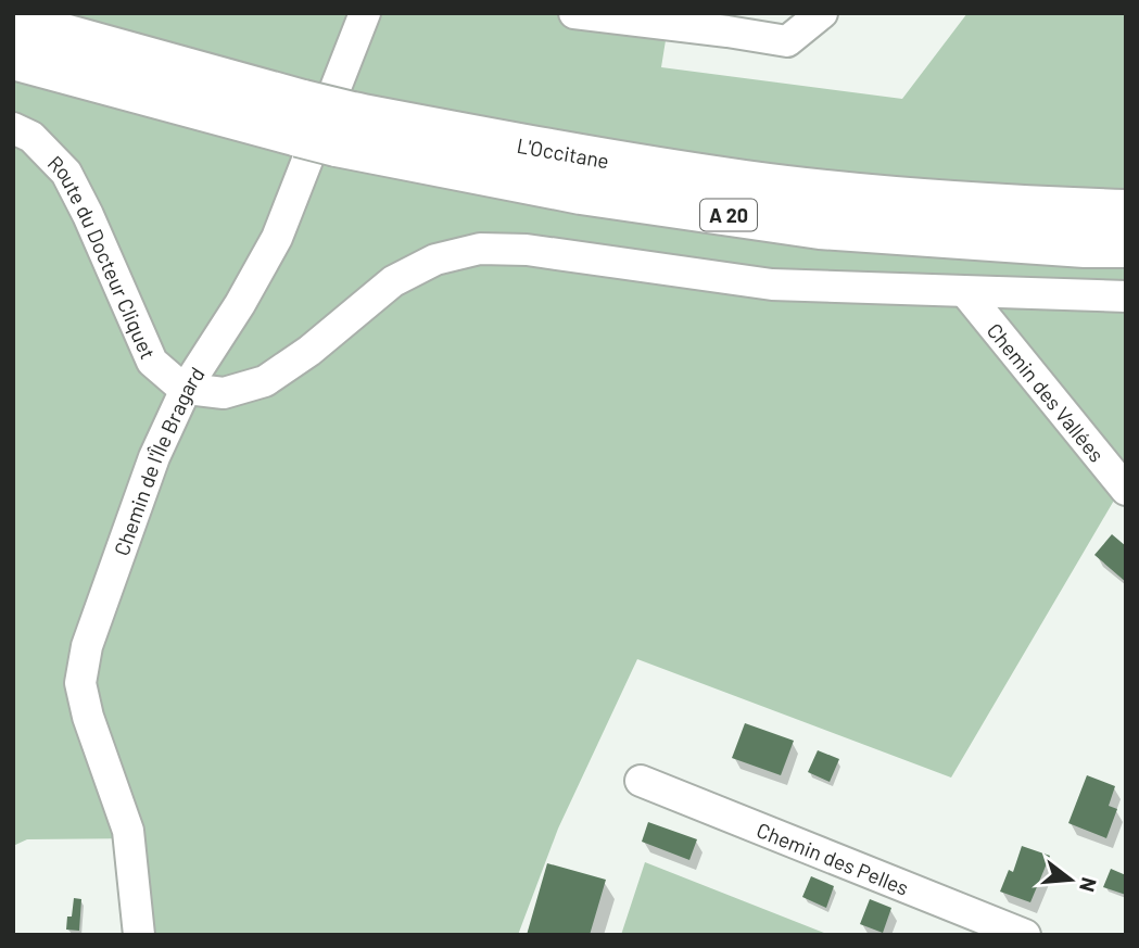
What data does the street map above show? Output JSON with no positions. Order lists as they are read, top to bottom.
{
  "streets": {
    "highway": ["L'Occitane", "A 20"],
    "street": [
      "Route du Docteur Cliquet",
      "Chemin des Vallées",
      "Chemin de l'Île Bragard",
      "Chemin des Pelles"
    ]
  },
  "crossings": [
    ["Route du Docteur Cliquet", "Chemin de l'Île Bragard"]
  ],
  "north": "right"
}
